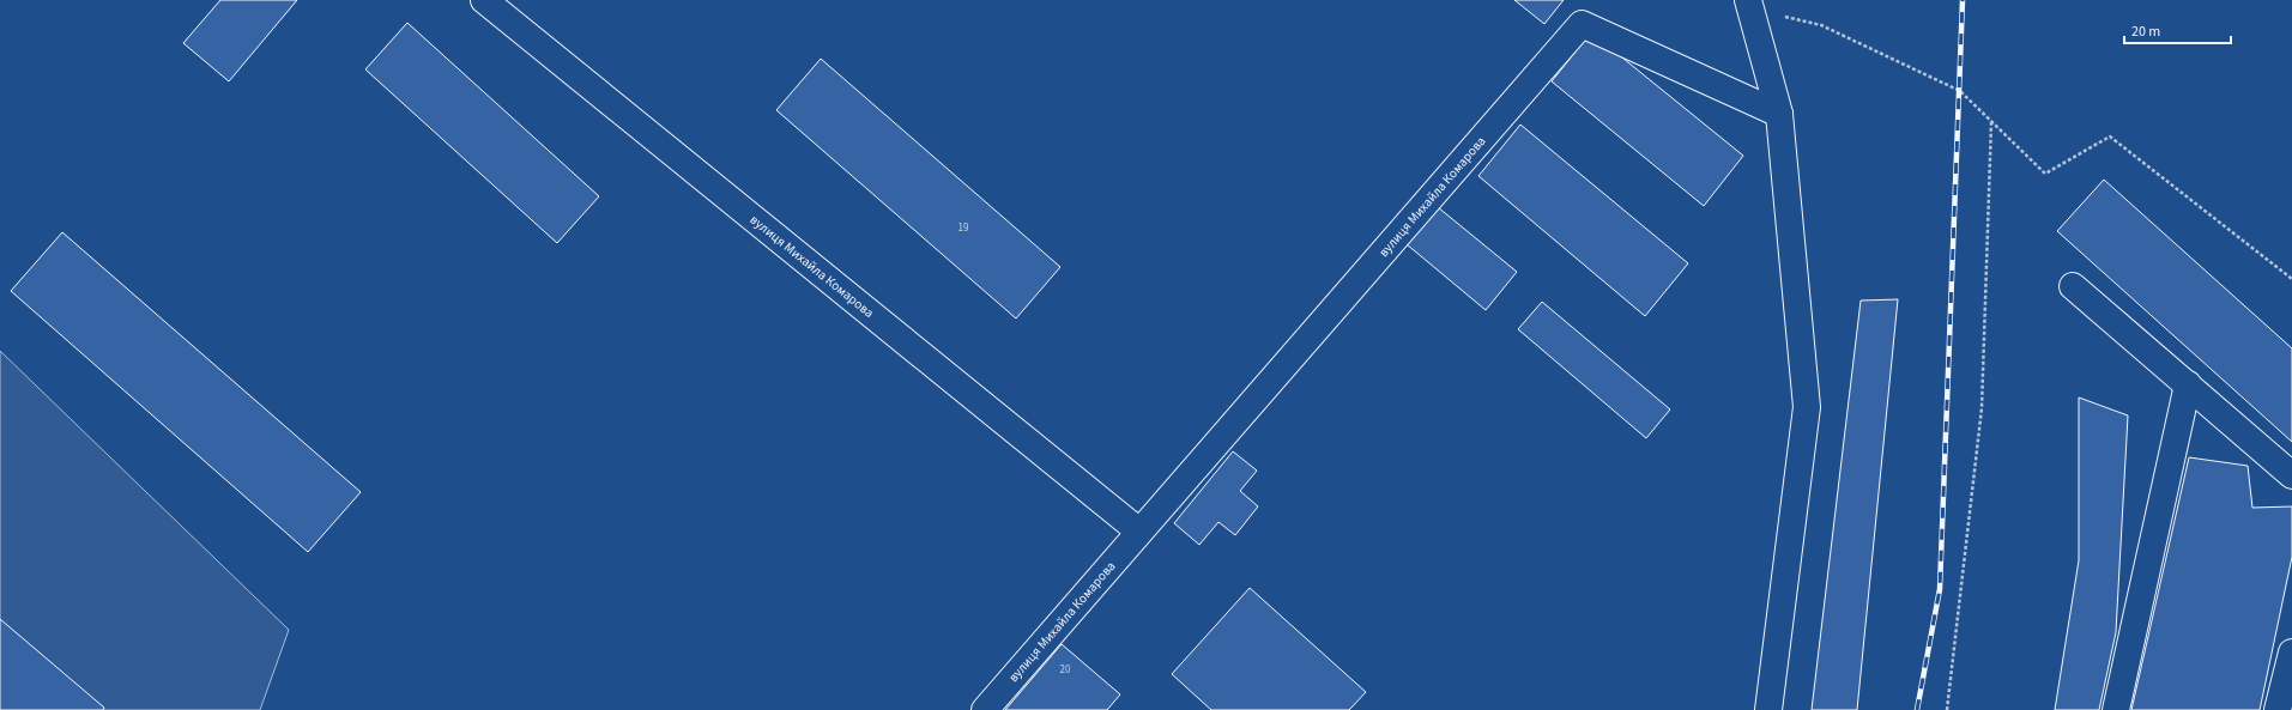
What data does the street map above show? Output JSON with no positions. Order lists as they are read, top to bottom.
{
  "streets": {
    "lane": ["вулиця Михайла Комарова"]
  },
  "house_numbers": ["19", "20"],
  "scale_bar": "20 m"
}
